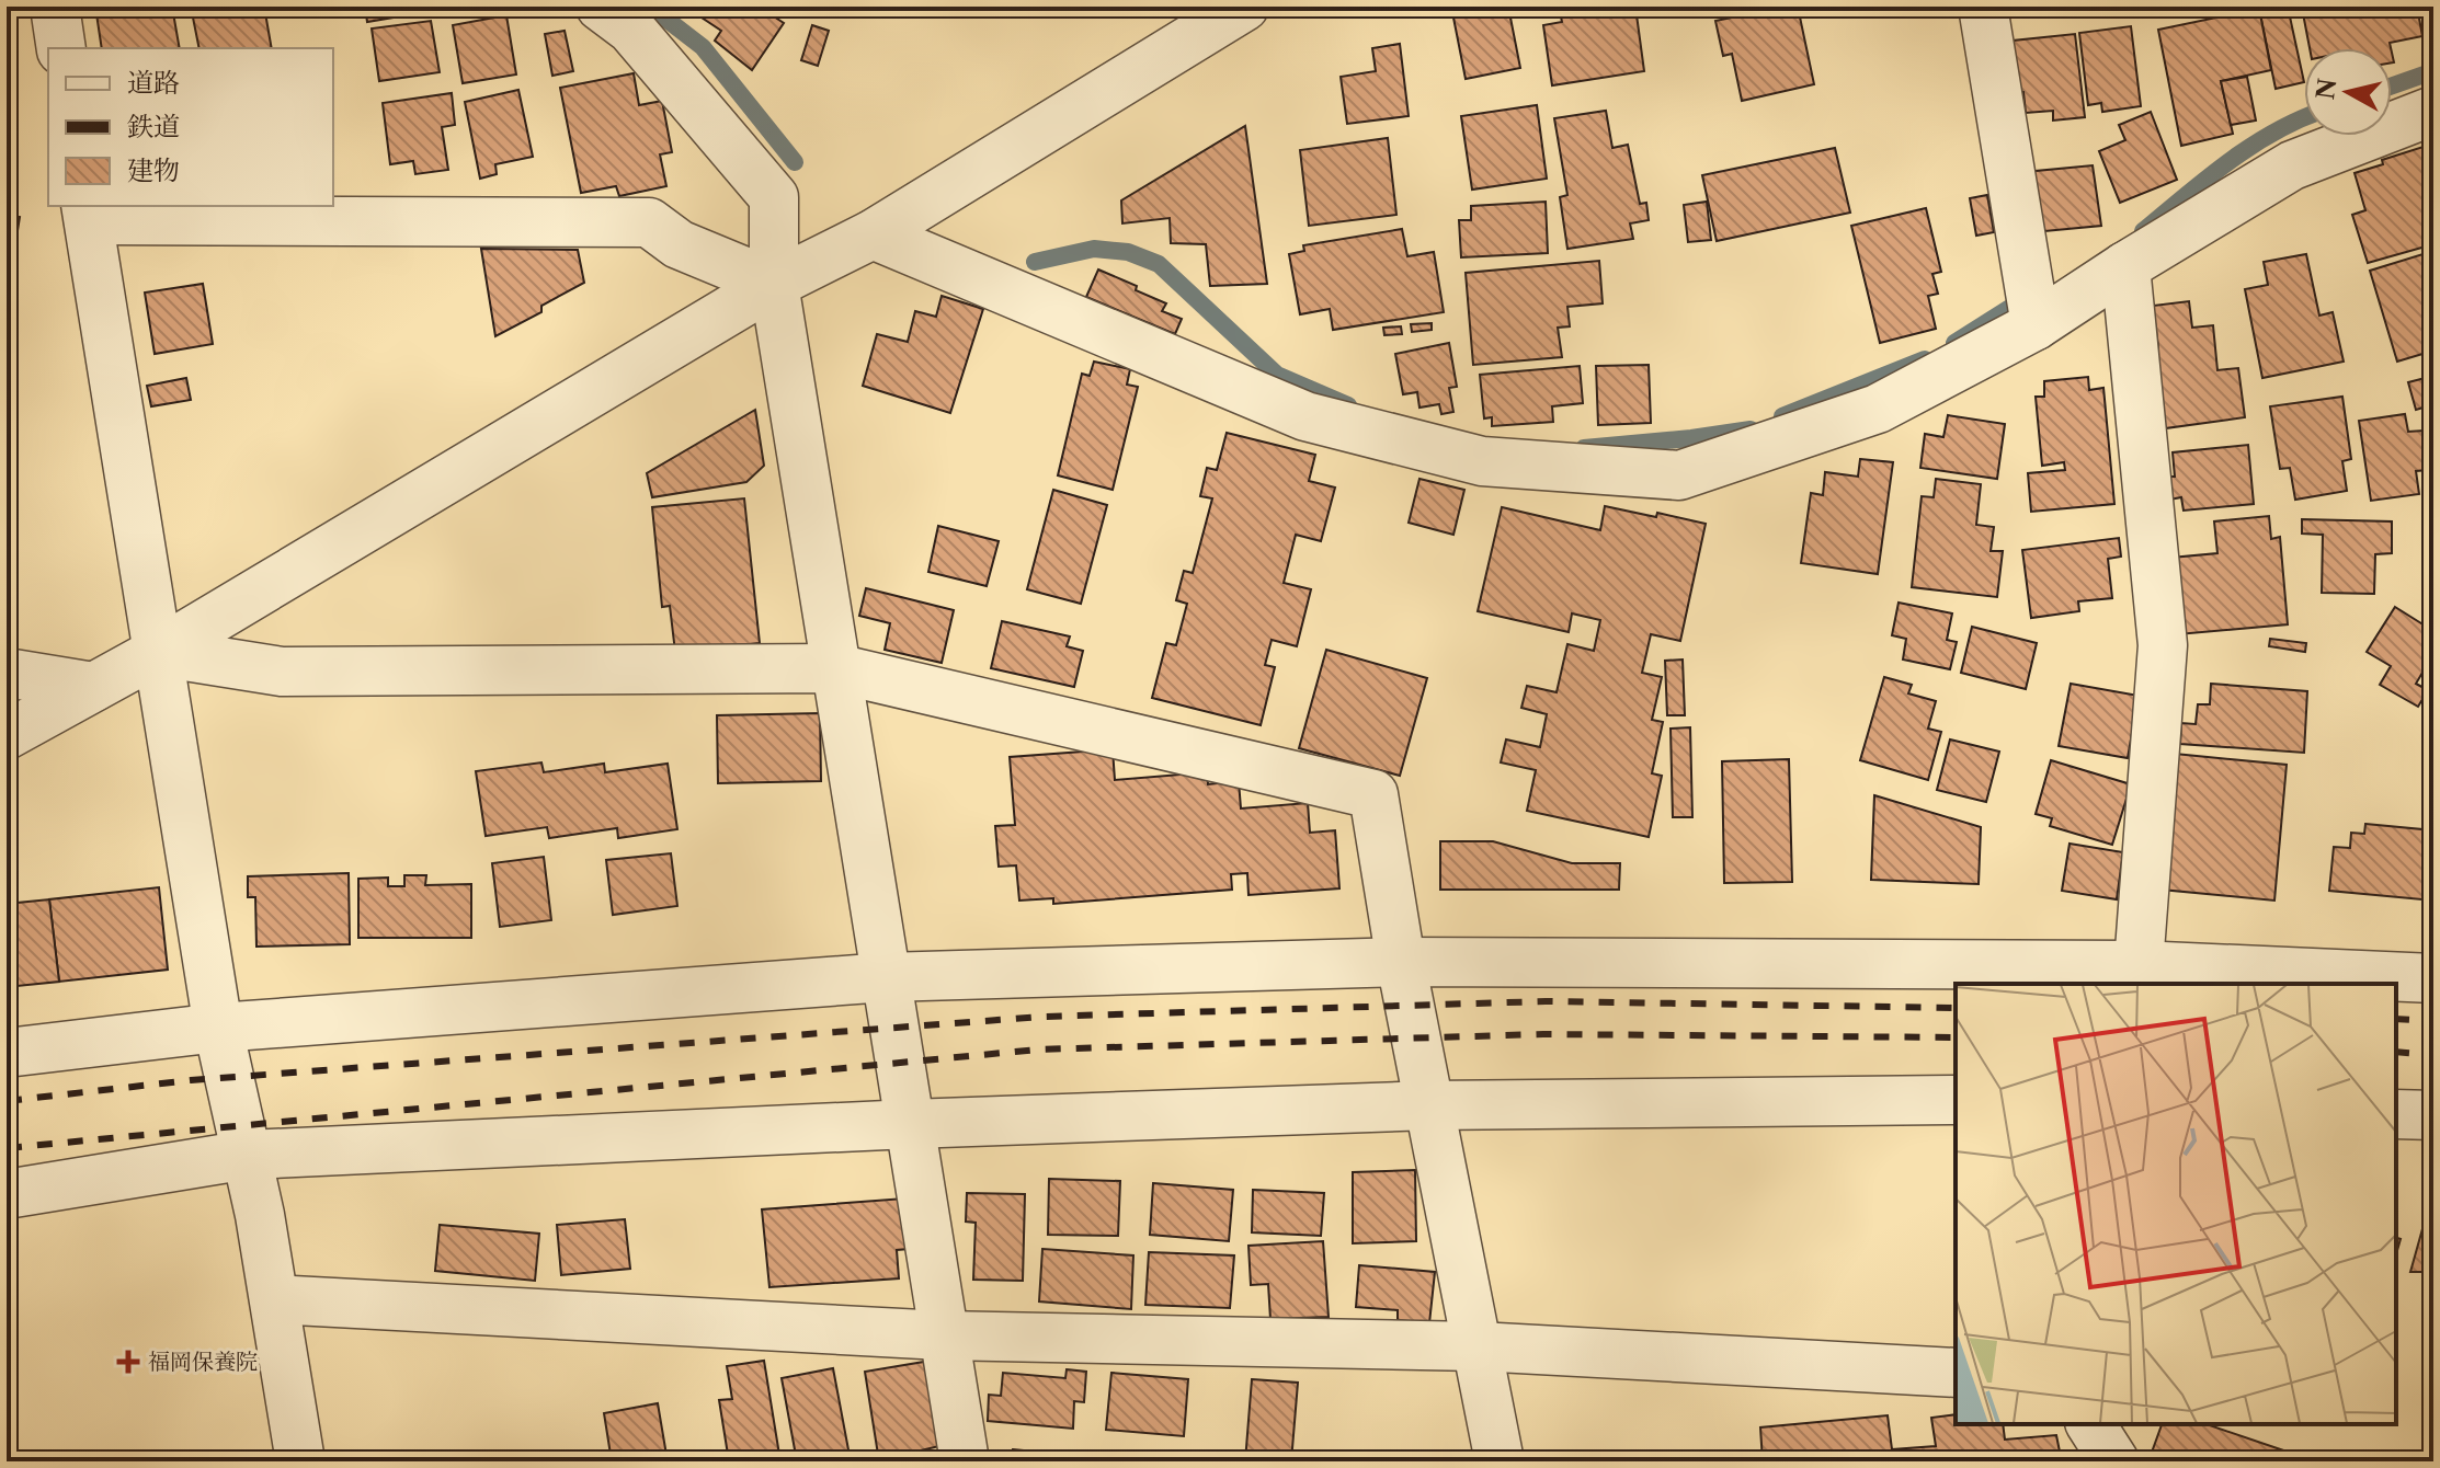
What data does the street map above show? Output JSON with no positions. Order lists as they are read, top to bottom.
{
  "places": {
    "health": ["福岡保養院"]
  },
  "legend": ["道路", "鉄道", "建物"],
  "north": "left"
}
